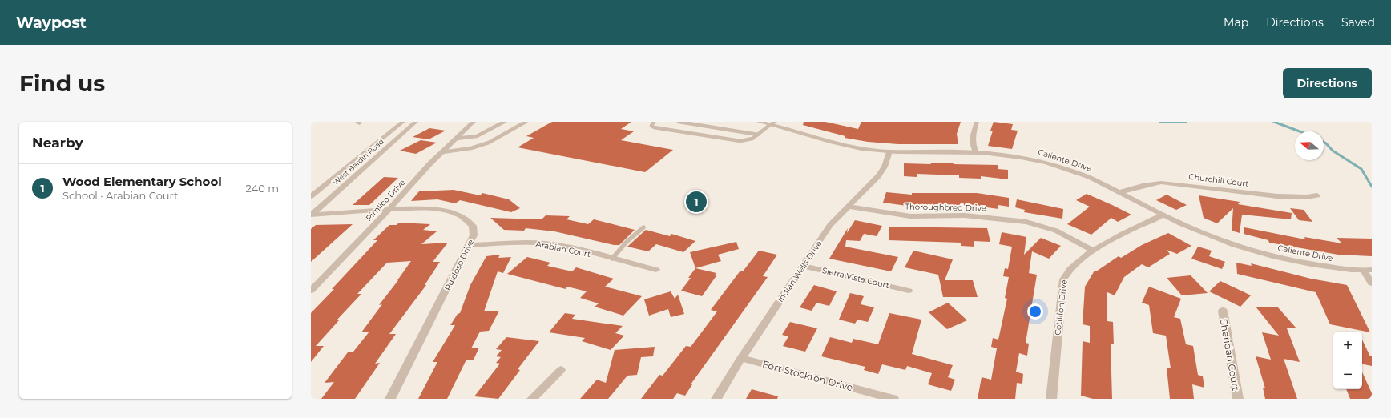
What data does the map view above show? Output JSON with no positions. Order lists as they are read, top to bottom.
{
  "streets": {
    "street": [
      "Caliente Drive",
      "West Bardin Road",
      "Churchill Court",
      "Pimlico Drive",
      "Thoroughbred Drive",
      "Arabian Court",
      "Ruidoso Drive",
      "Indian Wells Drive",
      "Sierra Vista Court",
      "Cotillion Drive",
      "Sheridan Court",
      "Fort Stockton Drive"
    ]
  },
  "crossings": [
    ["Caliente Drive", "Churchill Court"],
    ["Caliente Drive", "Indian Wells Drive"],
    ["Caliente Drive", "Cotillion Drive"],
    ["West Bardin Road", "Ruidoso Drive"],
    ["Pimlico Drive", "Ruidoso Drive"],
    ["Thoroughbred Drive", "Indian Wells Drive"],
    ["Thoroughbred Drive", "Cotillion Drive"],
    ["Arabian Court", "Ruidoso Drive"],
    ["Indian Wells Drive", "Sierra Vista Court"],
    ["Indian Wells Drive", "Fort Stockton Drive"]
  ],
  "north": "left",
  "page": {
    "header": "Waypost",
    "nav": ["Map", "Directions", "Saved"],
    "buttons": "Directions",
    "title": "Find us",
    "heading": "Nearby",
    "list": [
      {
        "mark": "1",
        "name": "Wood Elementary School",
        "note": "School · Arabian Court",
        "value": "240 m"
      }
    ],
    "pins": "1",
    "map_buttons": ["+", "−"]
  }
}
